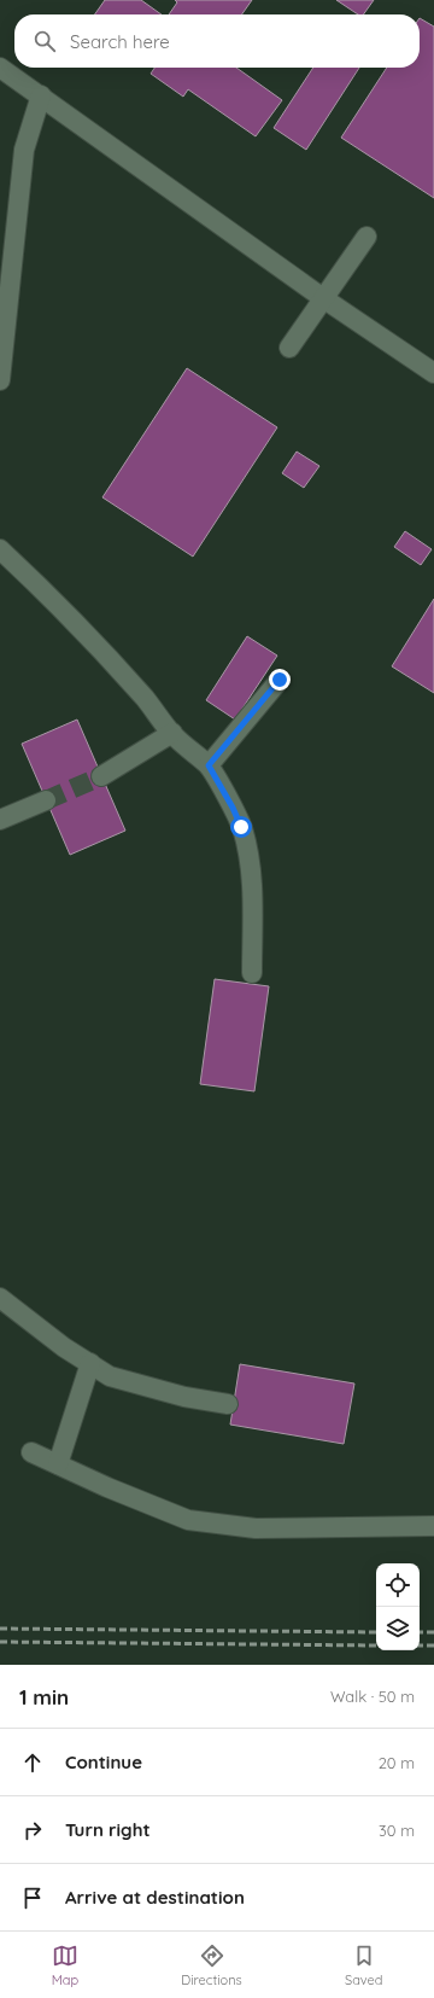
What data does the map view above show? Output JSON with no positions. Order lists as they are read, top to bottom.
{
  "page": {
    "search": "Search here",
    "heading": ["1 min", "Walk · 50 m"],
    "list": [
      ["Continue", "20 m"],
      ["Turn right", "30 m"],
      "Arrive at destination"
    ],
    "nav": ["Map", "Directions", "Saved"]
  }
}
